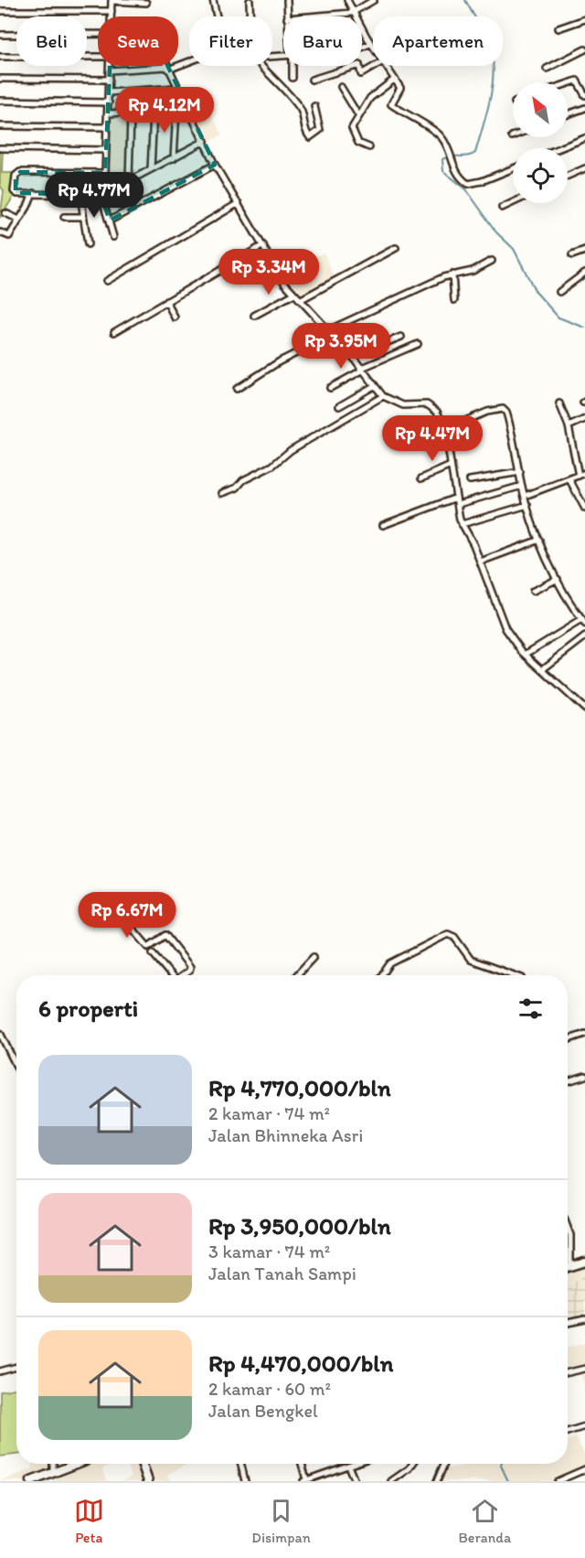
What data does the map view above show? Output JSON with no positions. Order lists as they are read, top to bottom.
{
  "north": "top left",
  "page": {
    "chip": [
      "Beli",
      "Sewa",
      "Filter",
      "Baru",
      "Apartemen"
    ],
    "price": [
      "Rp 4.12M",
      "Rp 4.77M",
      "Rp 3.34M",
      "Rp 3.95M",
      "Rp 4.47M",
      "Rp 6.67M"
    ],
    "heading": "6 properti",
    "list": [
      {
        "name": "Rp 4,770,000/bln",
        "note": "2 kamar · 74 m² · Jalan Bhinneka Asri"
      },
      {
        "name": "Rp 3,950,000/bln",
        "note": "3 kamar · 74 m² · Jalan Tanah Sampi"
      },
      {
        "name": "Rp 4,470,000/bln",
        "note": "2 kamar · 60 m² · Jalan Bengkel"
      }
    ],
    "tabs": ["Peta", "Disimpan", "Beranda"]
  }
}
